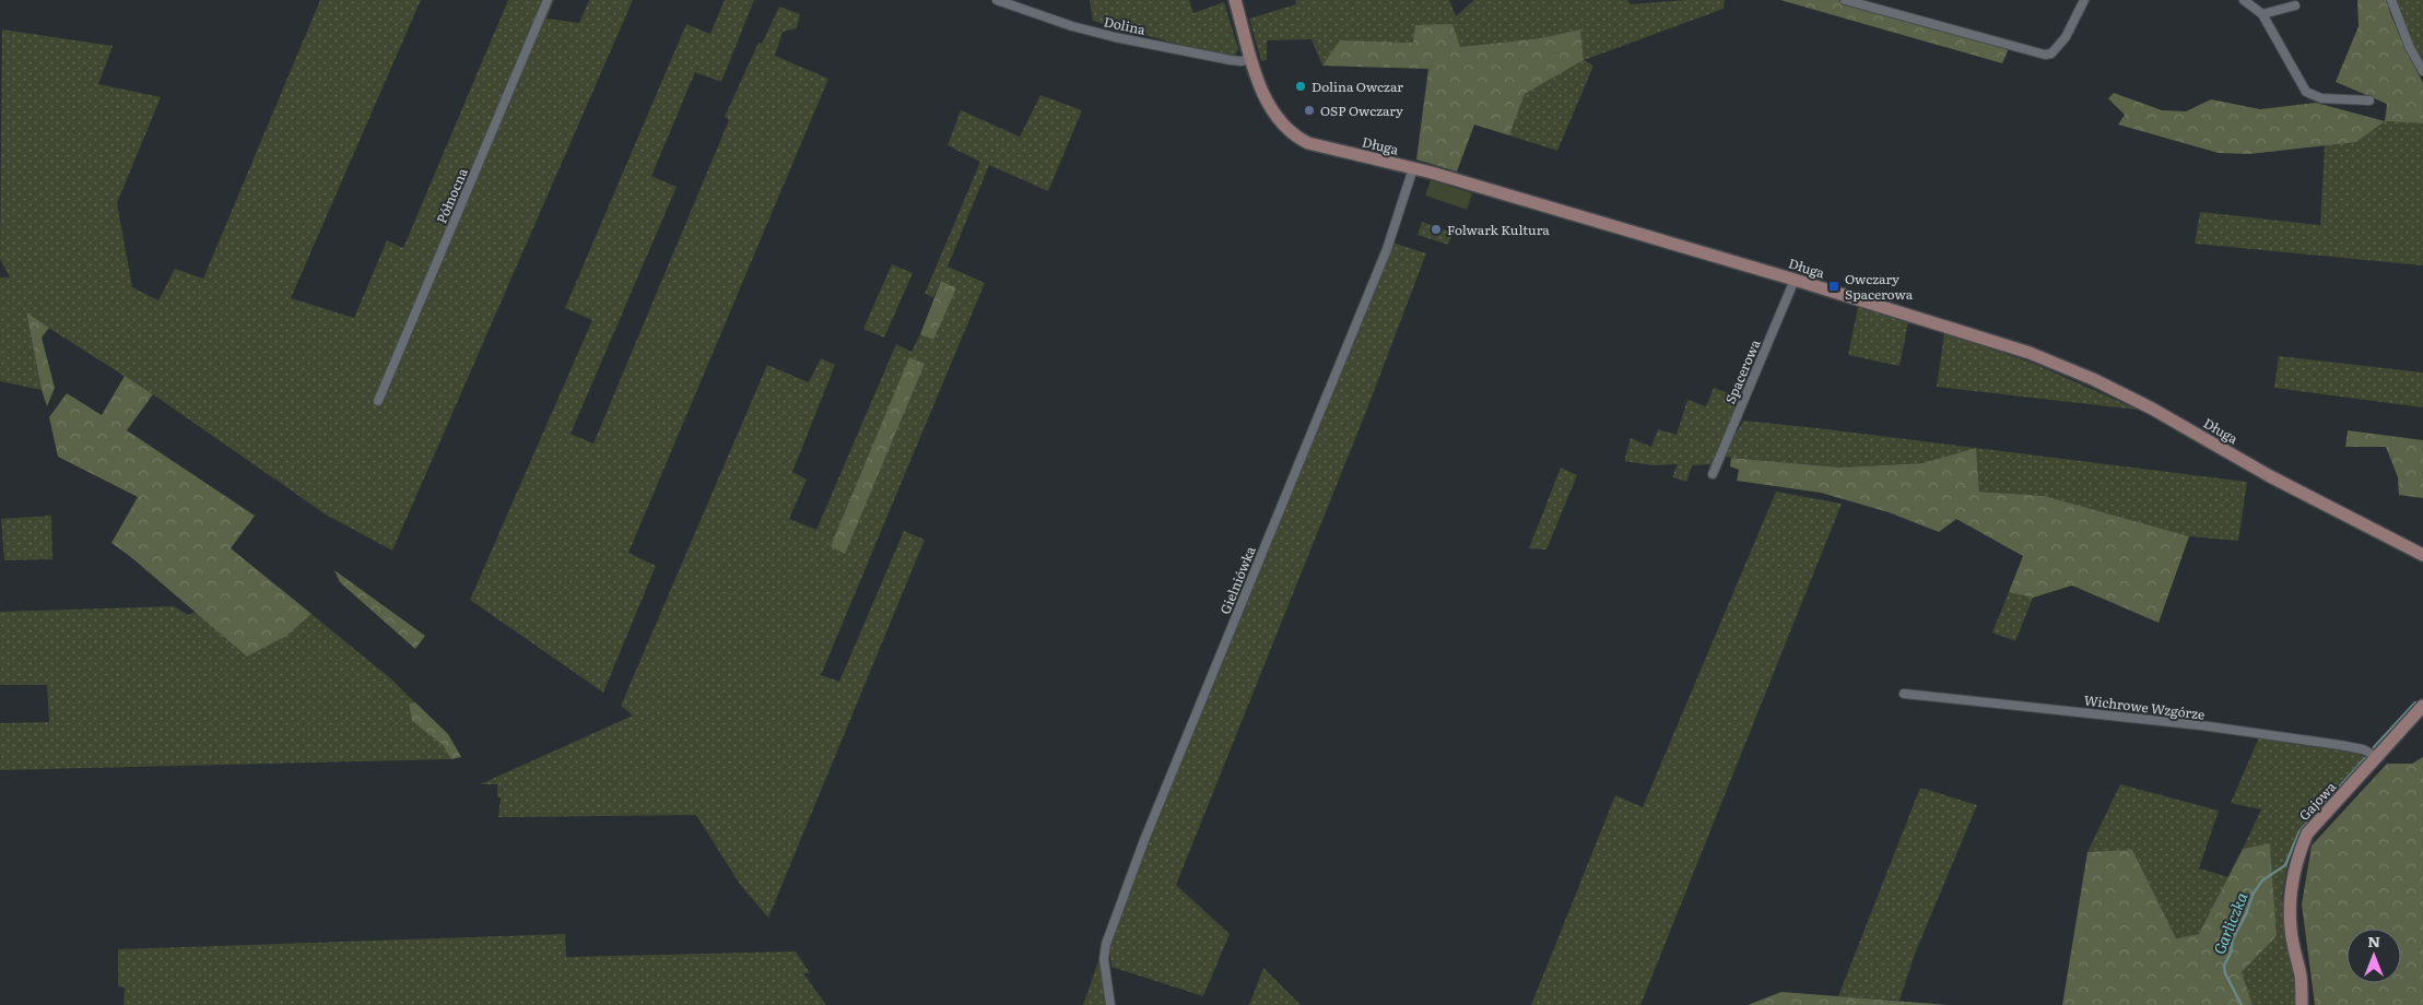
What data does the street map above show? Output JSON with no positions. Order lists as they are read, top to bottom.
{
  "streets": {
    "street": [
      "Dolina",
      "Długa",
      "Północna",
      "Spacerowa",
      "Gielniówka",
      "Wichrowe Wzgórze",
      "Gajowa"
    ]
  },
  "crossings": [
    ["Dolina", "Długa"],
    ["Długa", "Spacerowa"],
    ["Długa", "Gielniówka"],
    ["Wichrowe Wzgórze", "Gajowa"]
  ],
  "water": ["Garliczka"],
  "places": {
    "other": ["Dolina Owczar", "OSP Owczary", "Folwark Kultura"],
    "transit": ["Owczary Spacerowa"]
  },
  "north": "top"
}
